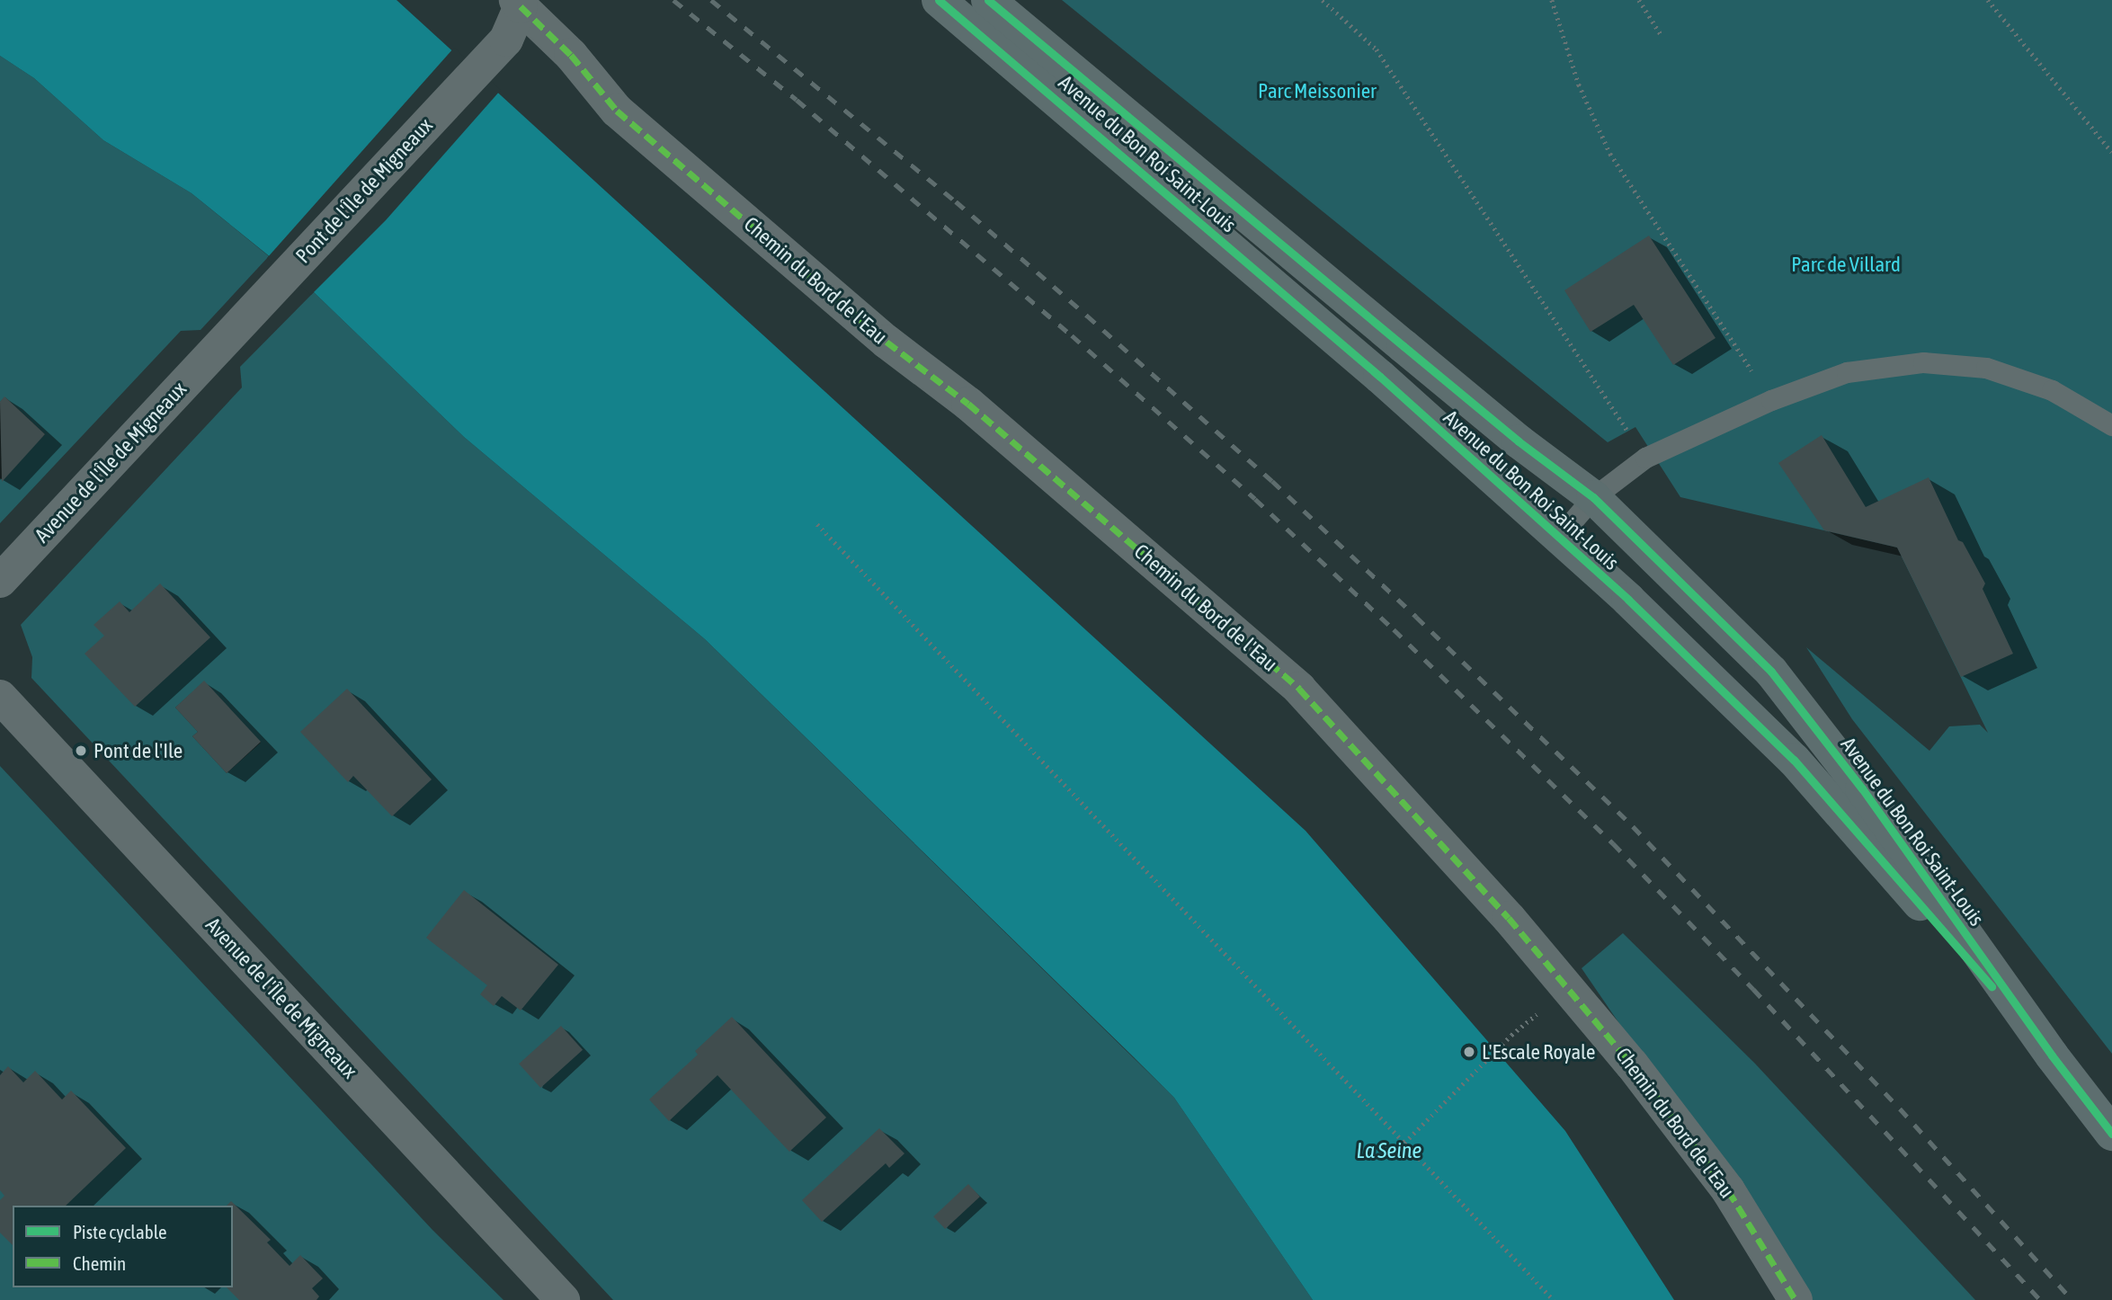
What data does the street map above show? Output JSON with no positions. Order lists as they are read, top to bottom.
{
  "streets": {
    "main road": ["Avenue du Bon Roi Saint-Louis"],
    "street": ["Pont de l'Île de Migneaux", "Chemin du Bord de l'Eau", "Avenue de l'Île de Migneaux"]
  },
  "crossings": [
    ["Pont de l'Île de Migneaux", "Chemin du Bord de l'Eau"],
    ["Pont de l'Île de Migneaux", "Avenue de l'Île de Migneaux"]
  ],
  "water": ["La Seine"],
  "parks": ["Parc Meissonier", "Parc de Villard"],
  "places": ["Pont de l'Ile", "L'Escale Royale"],
  "legend": ["Piste cyclable", "Chemin"]
}
